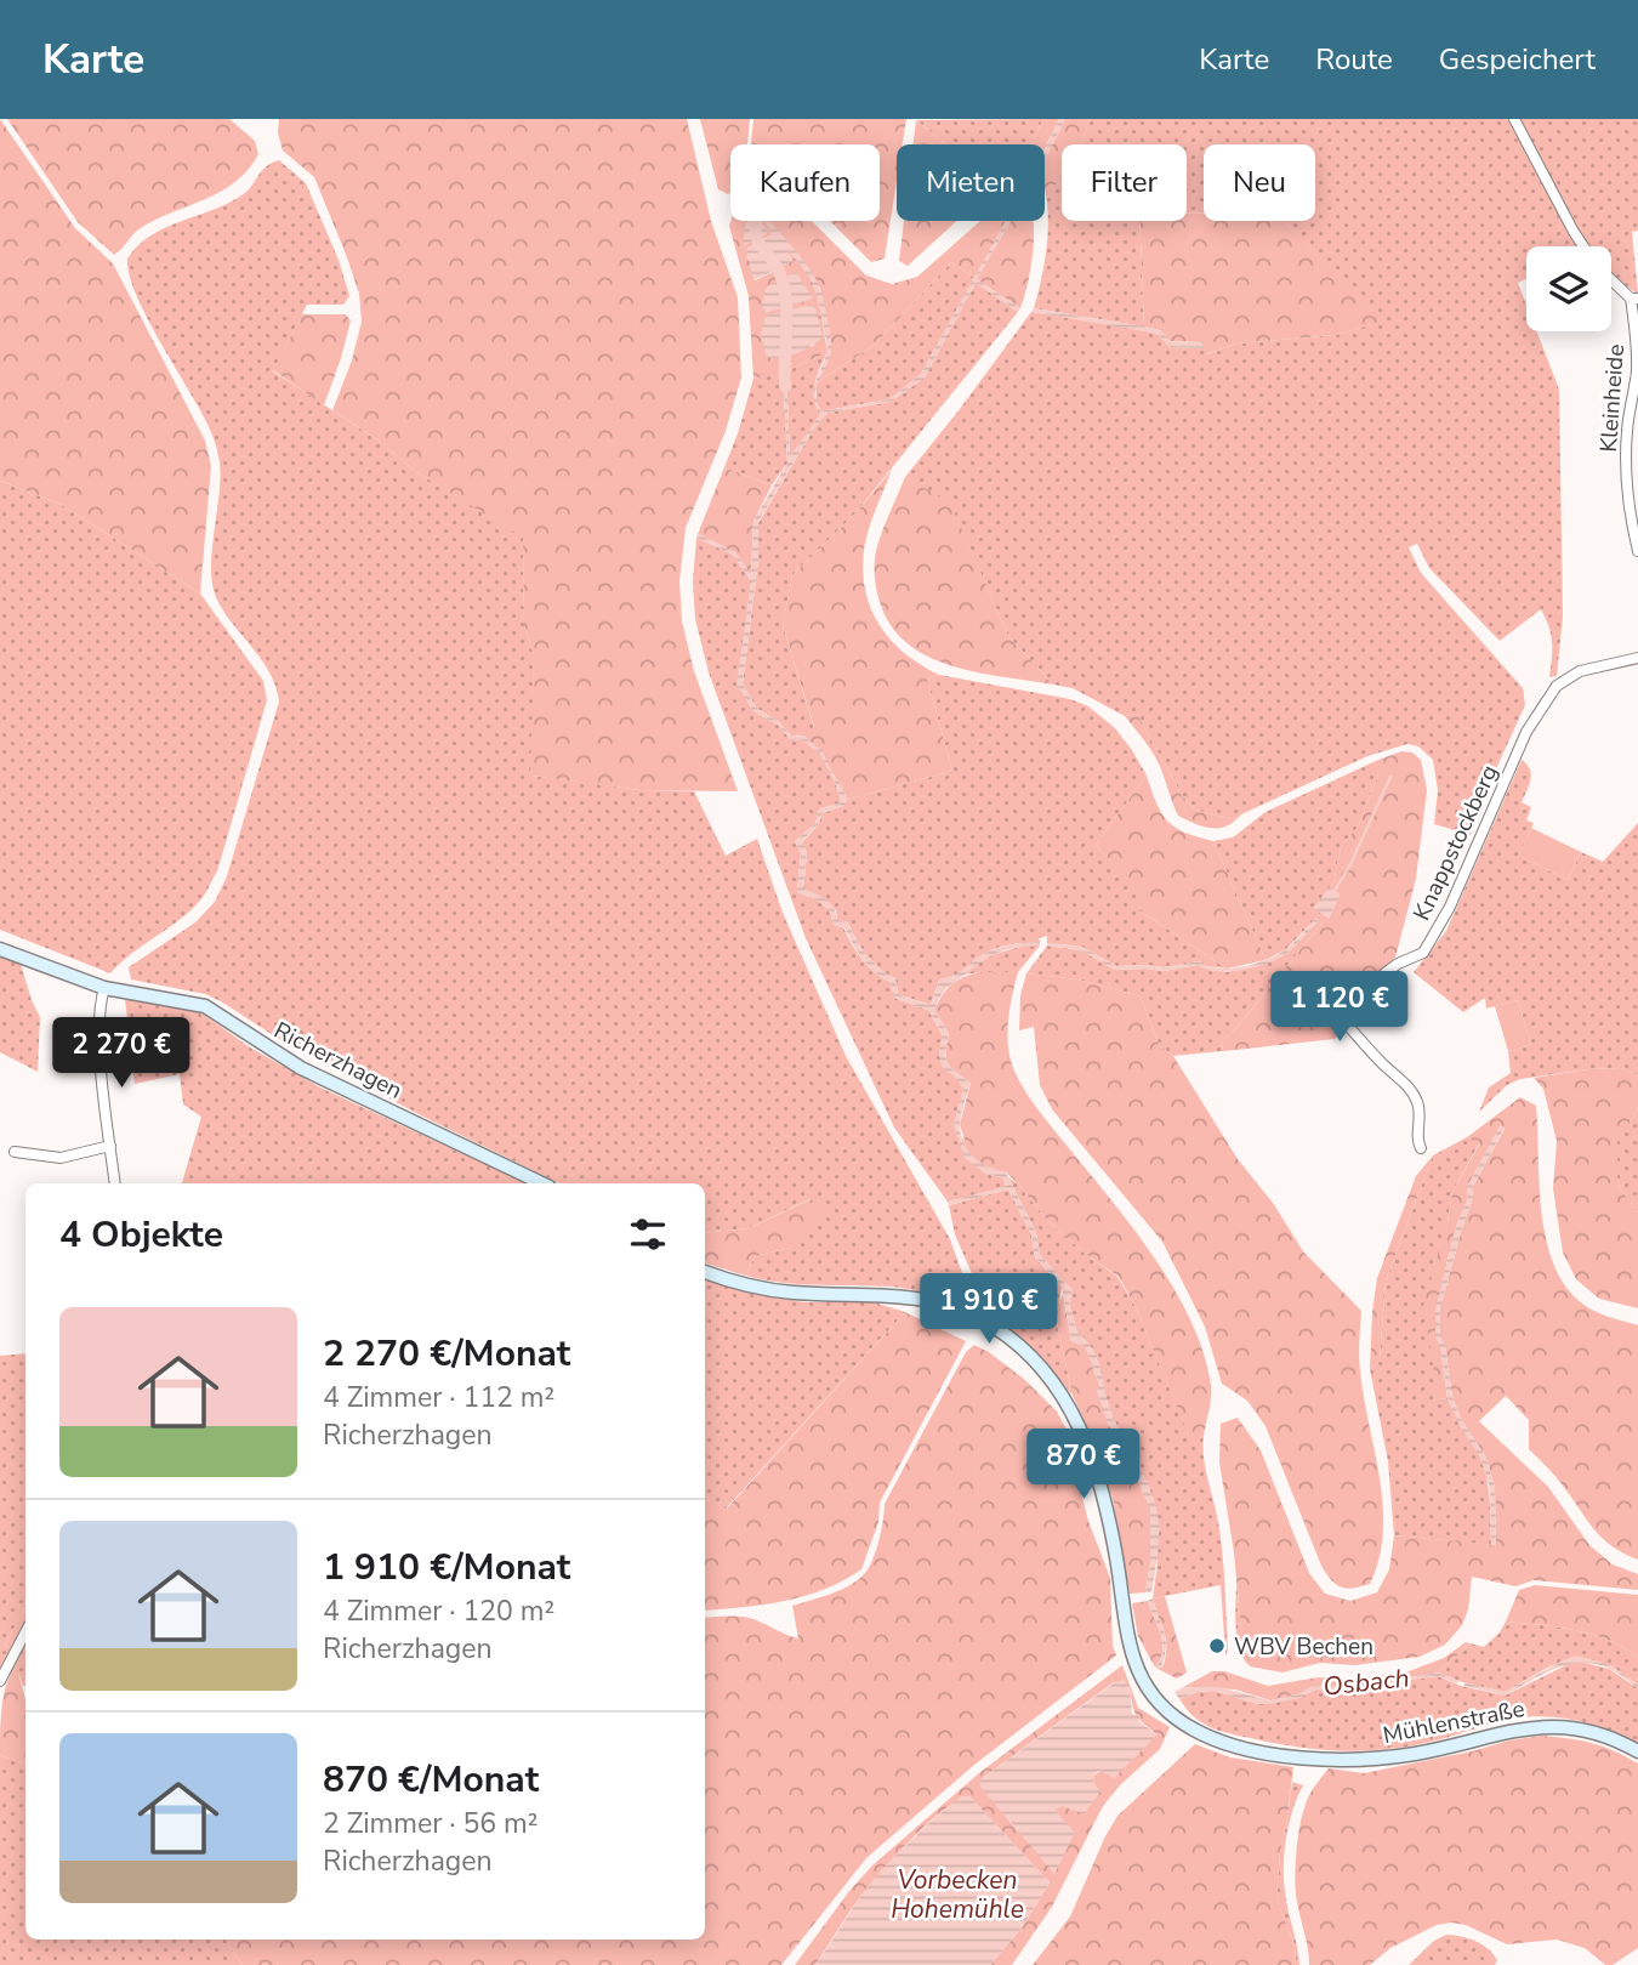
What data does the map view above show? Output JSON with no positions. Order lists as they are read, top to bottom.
{
  "streets": {
    "street": [
      "Kleinheide",
      "Knappstockberg",
      "Richerzhagen",
      "Mühlenstraße"
    ]
  },
  "water": ["Osbach", "Vorbecken Hohemühle"],
  "places": ["WBV Bechen"],
  "page": {
    "header": "Karte",
    "nav": ["Karte", "Route", "Gespeichert"],
    "chip": [
      "Kaufen",
      "Mieten",
      "Filter",
      "Neu"
    ],
    "price": [
      "1 120 €",
      "2 270 €",
      "1 910 €",
      "870 €"
    ],
    "heading": "4 Objekte",
    "list": [
      {
        "name": "2 270 €/Monat",
        "note": "4 Zimmer · 112 m² · Richerzhagen"
      },
      {
        "name": "1 910 €/Monat",
        "note": "4 Zimmer · 120 m² · Richerzhagen"
      },
      {
        "name": "870 €/Monat",
        "note": "2 Zimmer · 56 m² · Richerzhagen"
      }
    ]
  }
}
